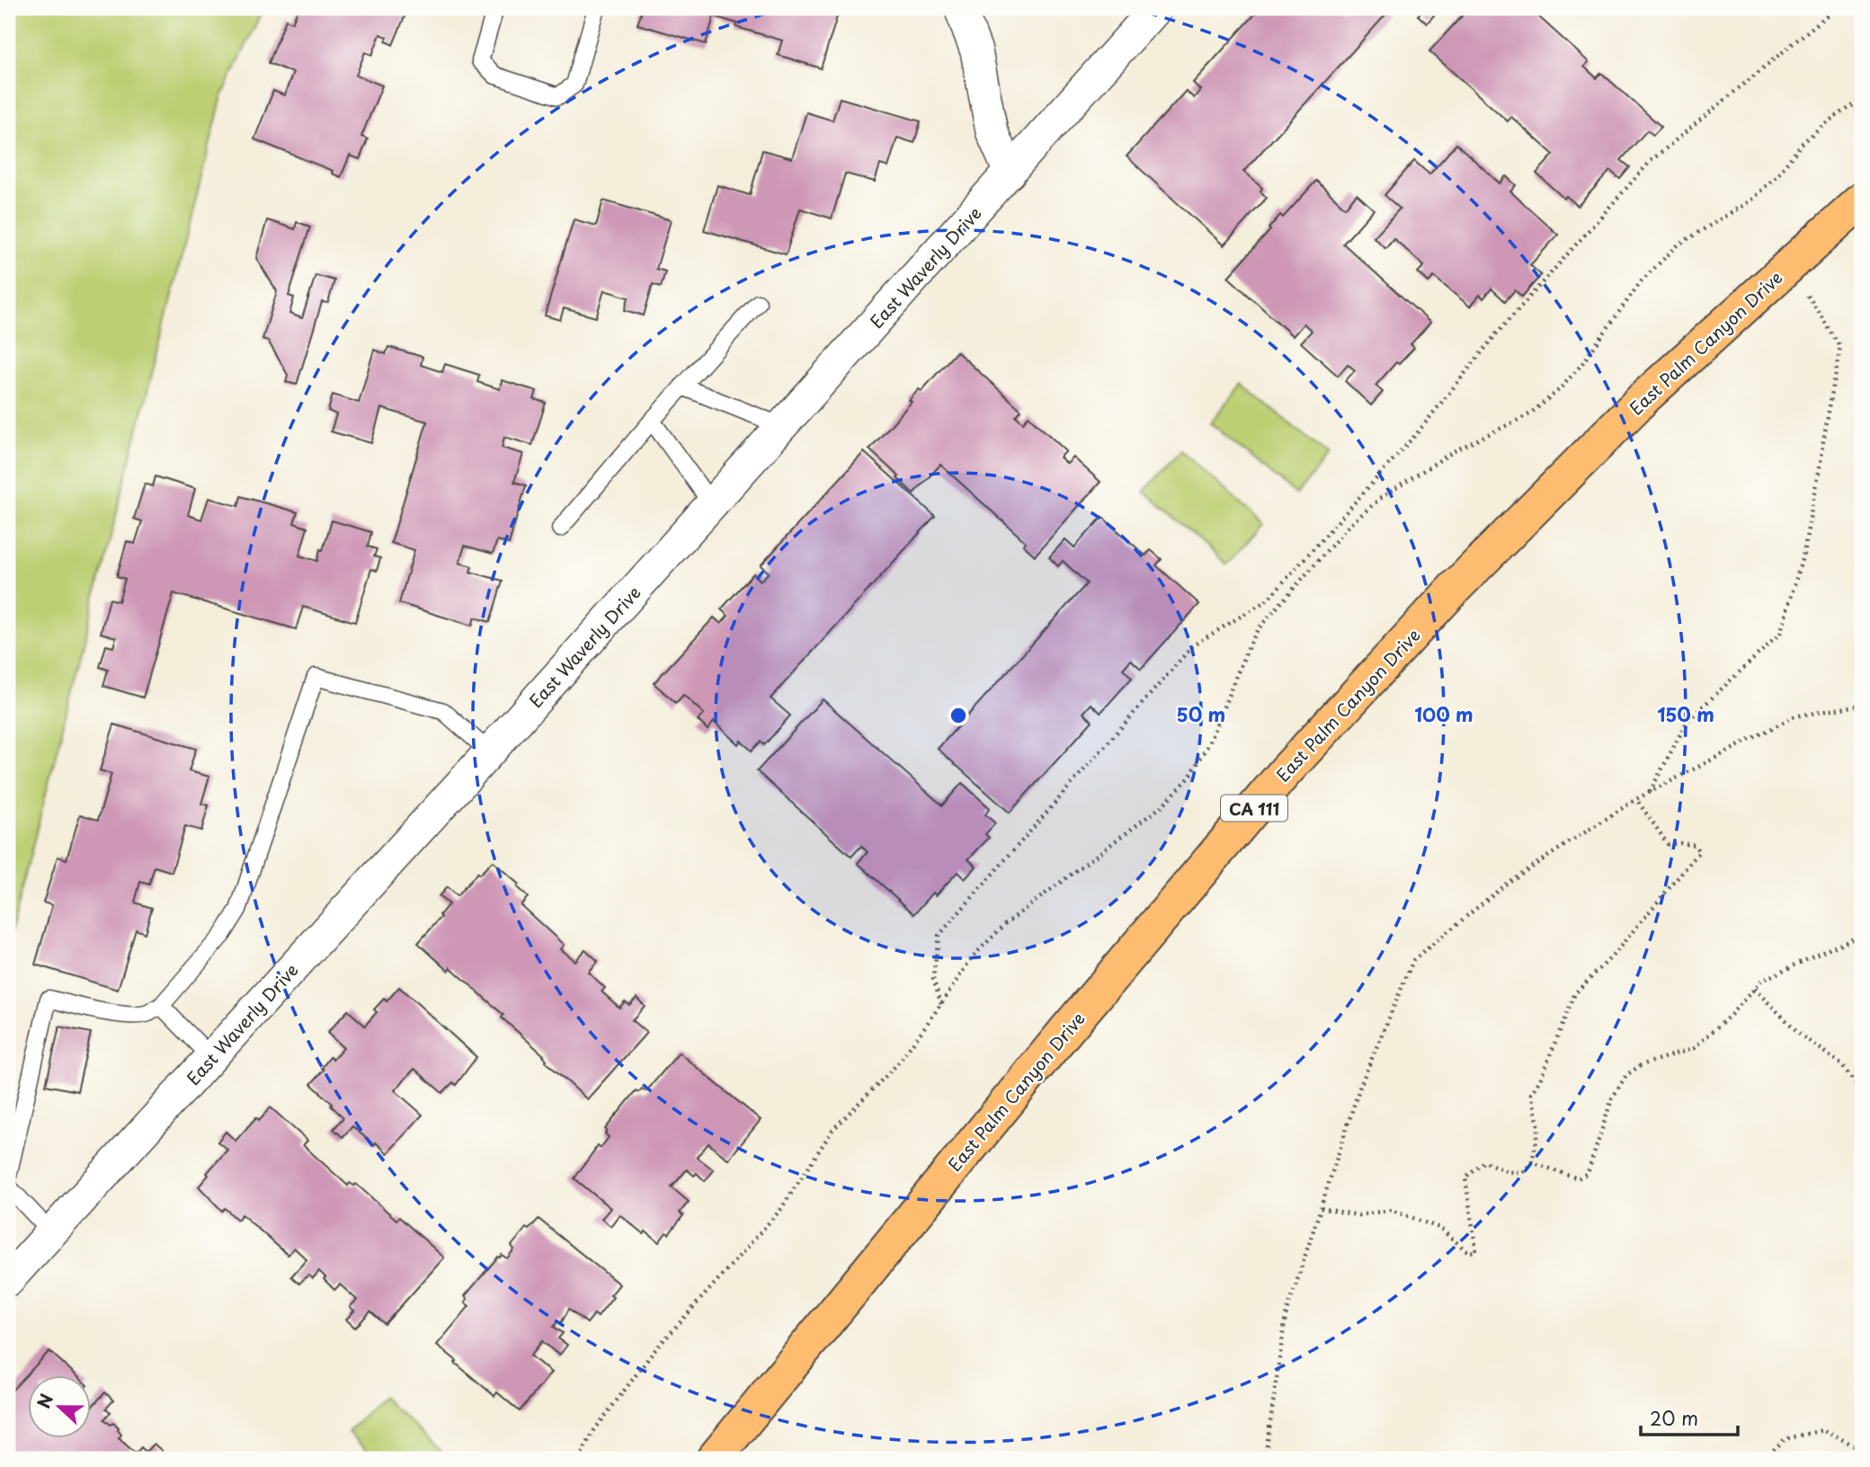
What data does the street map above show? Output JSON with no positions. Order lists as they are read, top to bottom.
{
  "streets": {
    "main road": ["East Palm Canyon Drive", "CA 111"],
    "street": ["East Waverly Drive"]
  },
  "scale_bar": "20 m",
  "north": "left",
  "rings": ["50 m", "100 m", "150 m"]
}
